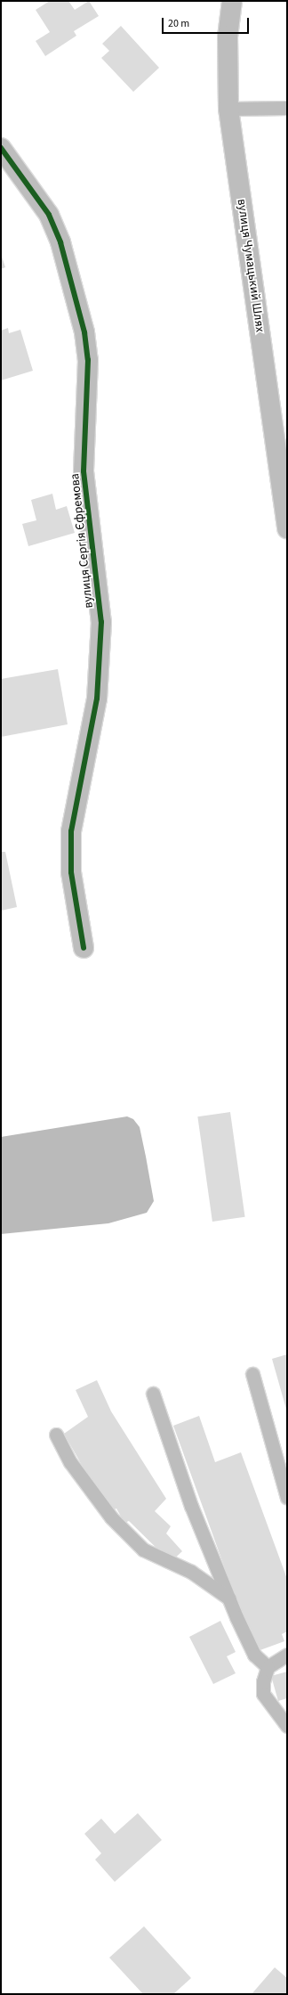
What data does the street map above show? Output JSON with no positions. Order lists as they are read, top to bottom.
{
  "streets": {
    "main road": ["вулиця Чумацький Шлях", "вулиця Сергія Єфремова"]
  },
  "scale_bar": "20 m"
}
